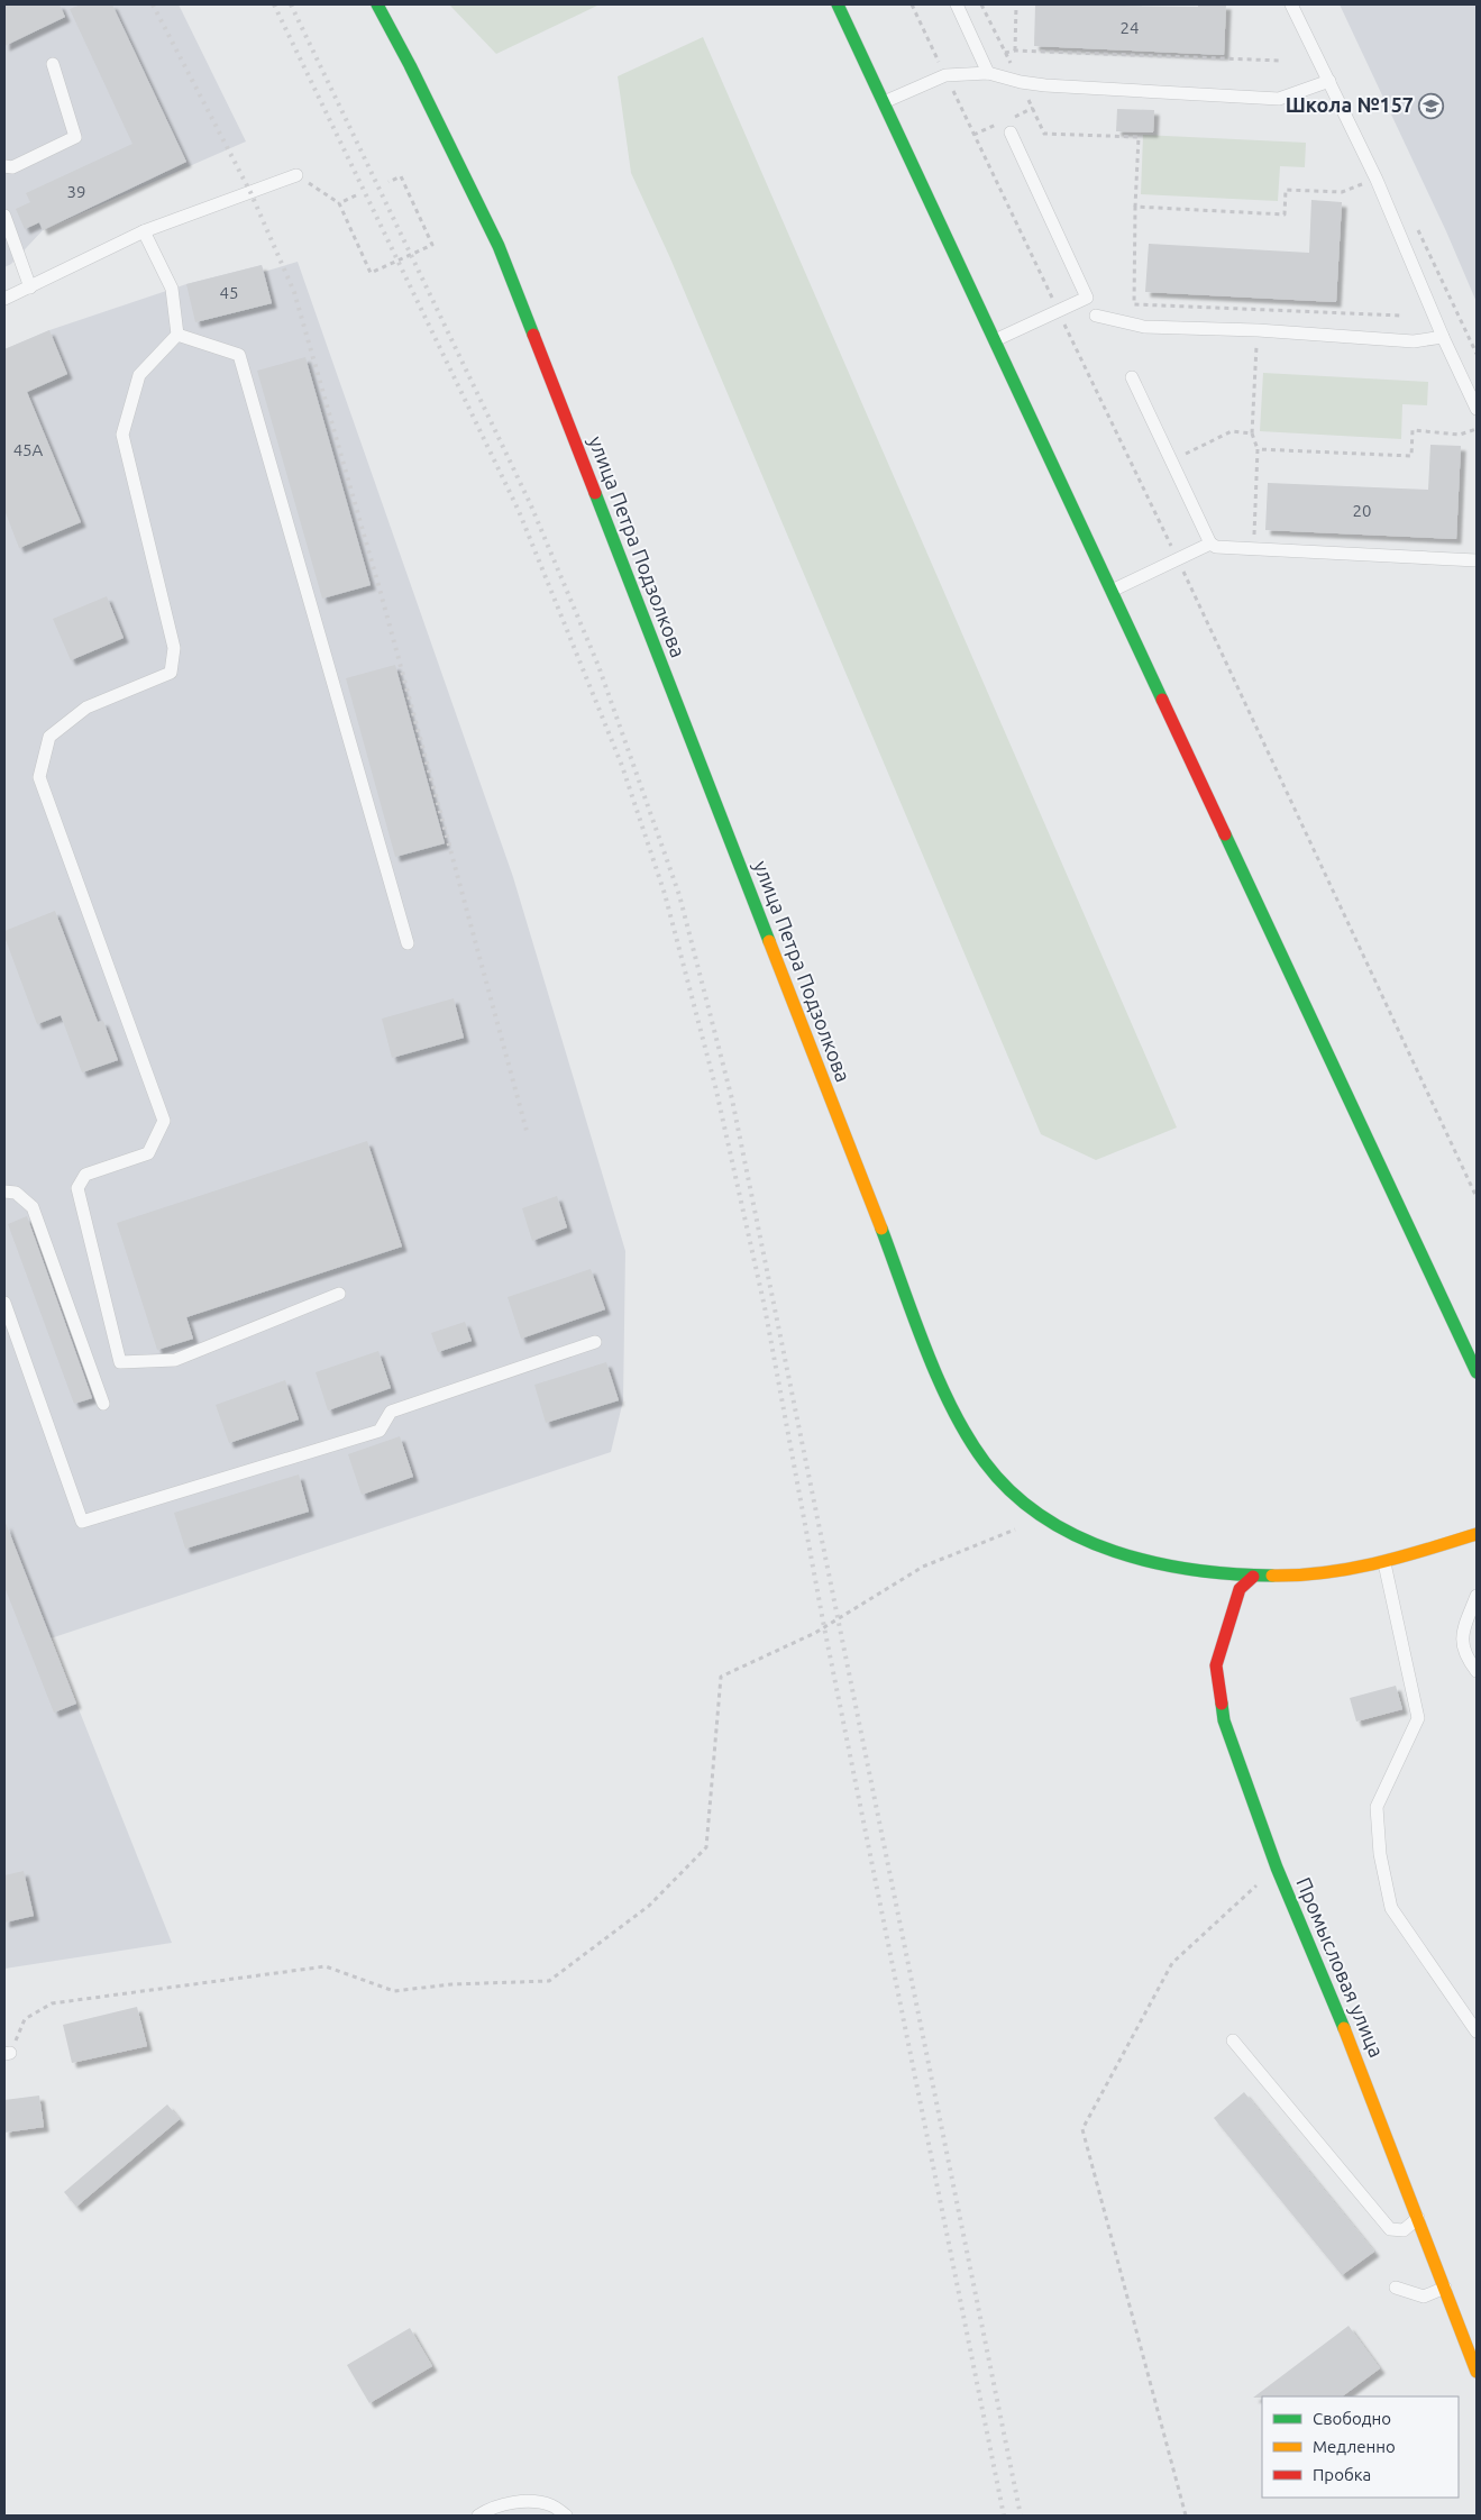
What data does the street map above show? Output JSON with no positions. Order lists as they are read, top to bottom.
{
  "streets": {
    "street": ["улица Петра Подзолкова", "Промысловая улица"]
  },
  "crossings": [
    ["улица Петра Подзолкова", "Промысловая улица"]
  ],
  "places": {
    "school or university": ["Школа №157"]
  },
  "house_numbers": [
    "24",
    "39",
    "45",
    "45А",
    "20"
  ],
  "legend": ["Свободно", "Медленно", "Пробка"]
}
